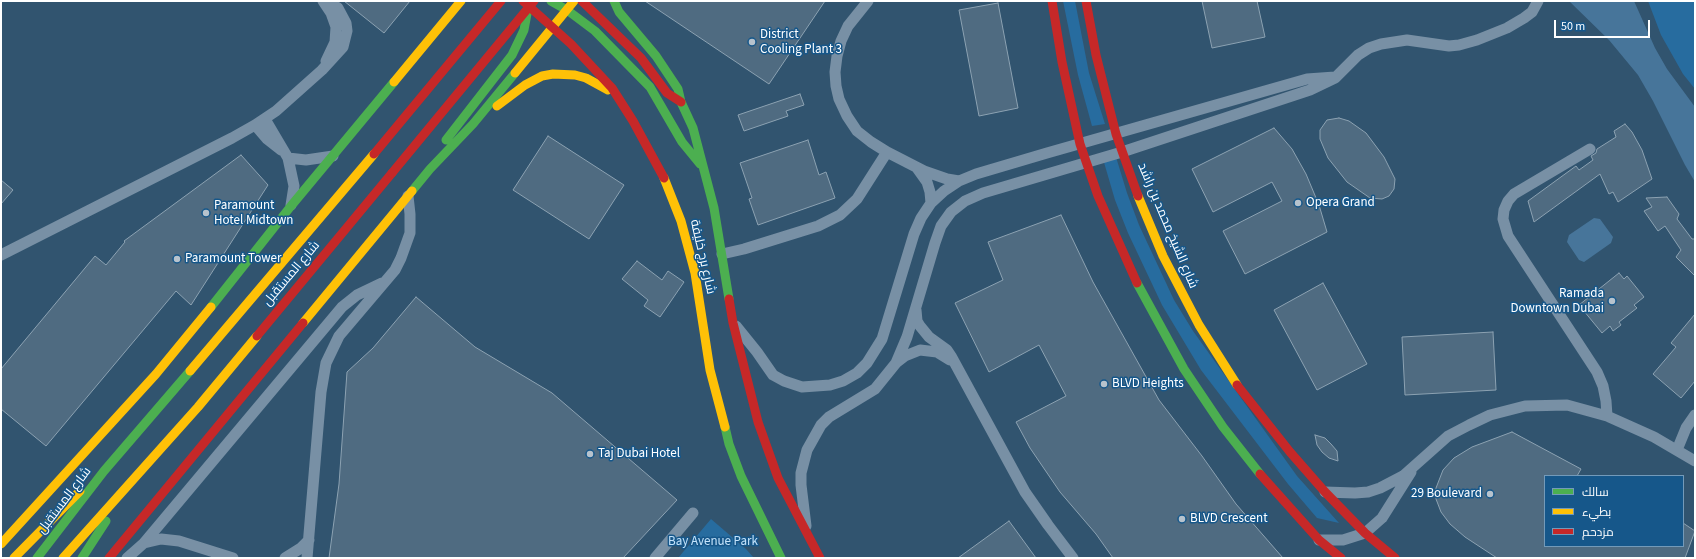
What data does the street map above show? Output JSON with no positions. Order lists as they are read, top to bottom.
{
  "streets": {
    "street": ["شارع الشيخ محمد بن راشد", "شارع برج خليفة", "شارع المستقبل"]
  },
  "crossings": [
    ["شارع برج خليفة", "شارع المستقبل"]
  ],
  "parks": ["Bay Avenue Park"],
  "places": [
    "District Cooling Plant 3",
    "Opera Grand",
    "Paramount Hotel Midtown",
    "Paramount Tower",
    "Ramada Downtown Dubai",
    "BLVD Heights",
    "Taj Dubai Hotel",
    "29 Boulevard",
    "BLVD Crescent"
  ],
  "legend": ["سالك", "بطيء", "مزدحم"],
  "scale_bar": "50 m"
}
